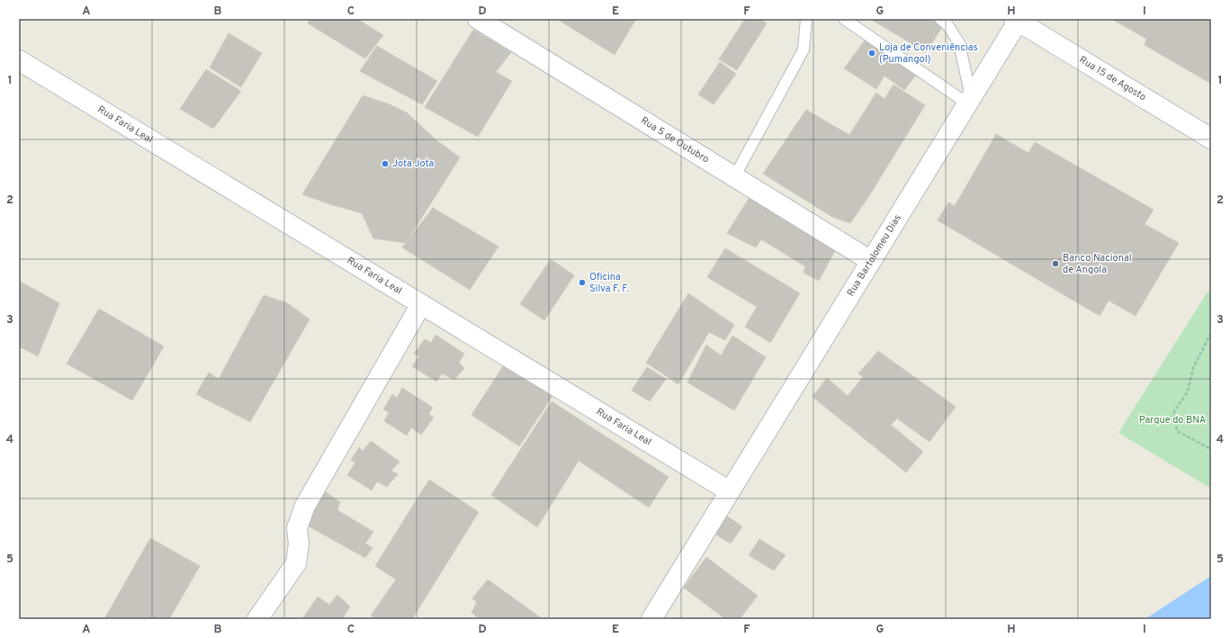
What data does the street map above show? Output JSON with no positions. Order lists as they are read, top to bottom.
{
  "streets": {
    "street": [
      "Rua 15 de Agosto",
      "Rua Faria Leal",
      "Rua 5 de Outubro",
      "Rua Bartolomeu Dias"
    ]
  },
  "crossings": [
    ["Rua 15 de Agosto", "Rua Bartolomeu Dias"],
    ["Rua Faria Leal", "Rua Bartolomeu Dias"],
    ["Rua 5 de Outubro", "Rua Bartolomeu Dias"]
  ],
  "parks": ["Parque do BNA"],
  "places": [
    "Loja de Conveniências (Pumangol)",
    "Jota Jota",
    "Banco Nacional de Angola",
    "Oficina Silva F. F."
  ],
  "grid": {
    "columns": [
      "A",
      "B",
      "C",
      "D",
      "E",
      "F",
      "G",
      "H",
      "I"
    ],
    "rows": [
      "1",
      "2",
      "3",
      "4",
      "5"
    ]
  }
}
